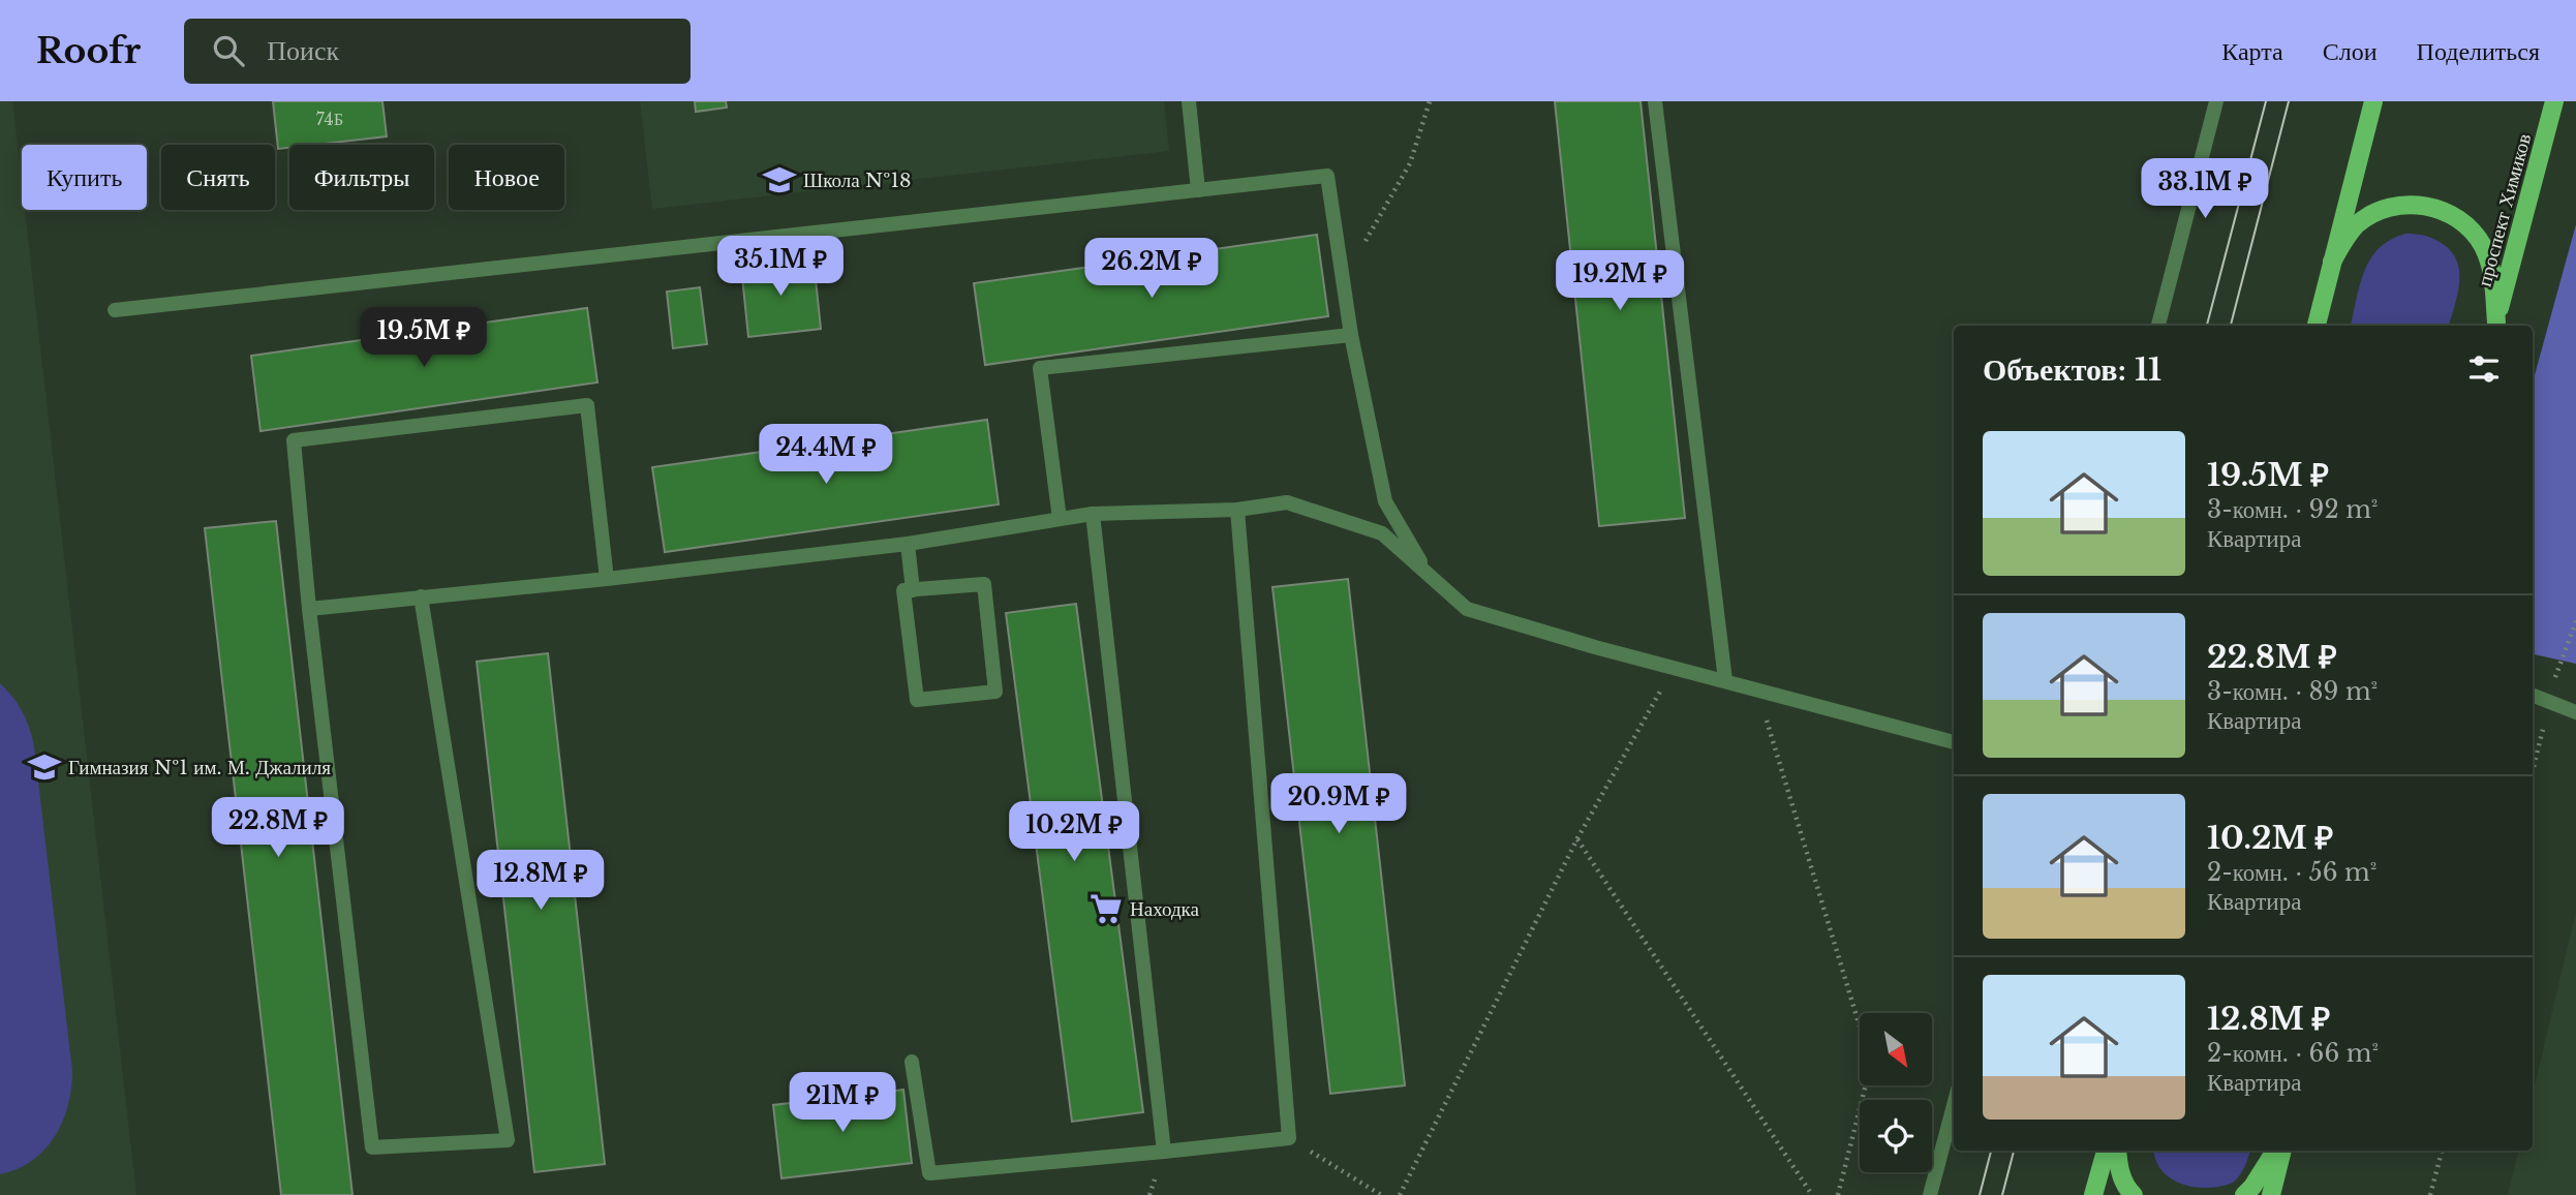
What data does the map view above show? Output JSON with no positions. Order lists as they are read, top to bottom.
{
  "streets": {
    "main road": ["проспект Химиков"]
  },
  "places": {
    "school or university": ["Школа №18", "Гимназия №1 им. М. Джалиля"],
    "supermarket": ["Находка"]
  },
  "house_numbers": ["74Б"],
  "north": "bottom right",
  "page": {
    "header": "Roofr",
    "search": "Поиск",
    "nav": ["Карта", "Слои", "Поделиться"],
    "chip": [
      "Купить",
      "Снять",
      "Фильтры",
      "Новое"
    ],
    "price": [
      "33.1M ₽",
      "35.1M ₽",
      "26.2M ₽",
      "19.2M ₽",
      "19.5M ₽",
      "24.4M ₽",
      "20.9M ₽",
      "22.8M ₽",
      "10.2M ₽",
      "12.8M ₽",
      "21M ₽"
    ],
    "heading": "Объектов: 11",
    "list": [
      {
        "name": "19.5M ₽",
        "note": "3-комн. · 92 m² · Квартира"
      },
      {
        "name": "22.8M ₽",
        "note": "3-комн. · 89 m² · Квартира"
      },
      {
        "name": "10.2M ₽",
        "note": "2-комн. · 56 m² · Квартира"
      },
      {
        "name": "12.8M ₽",
        "note": "2-комн. · 66 m² · Квартира"
      }
    ]
  }
}
